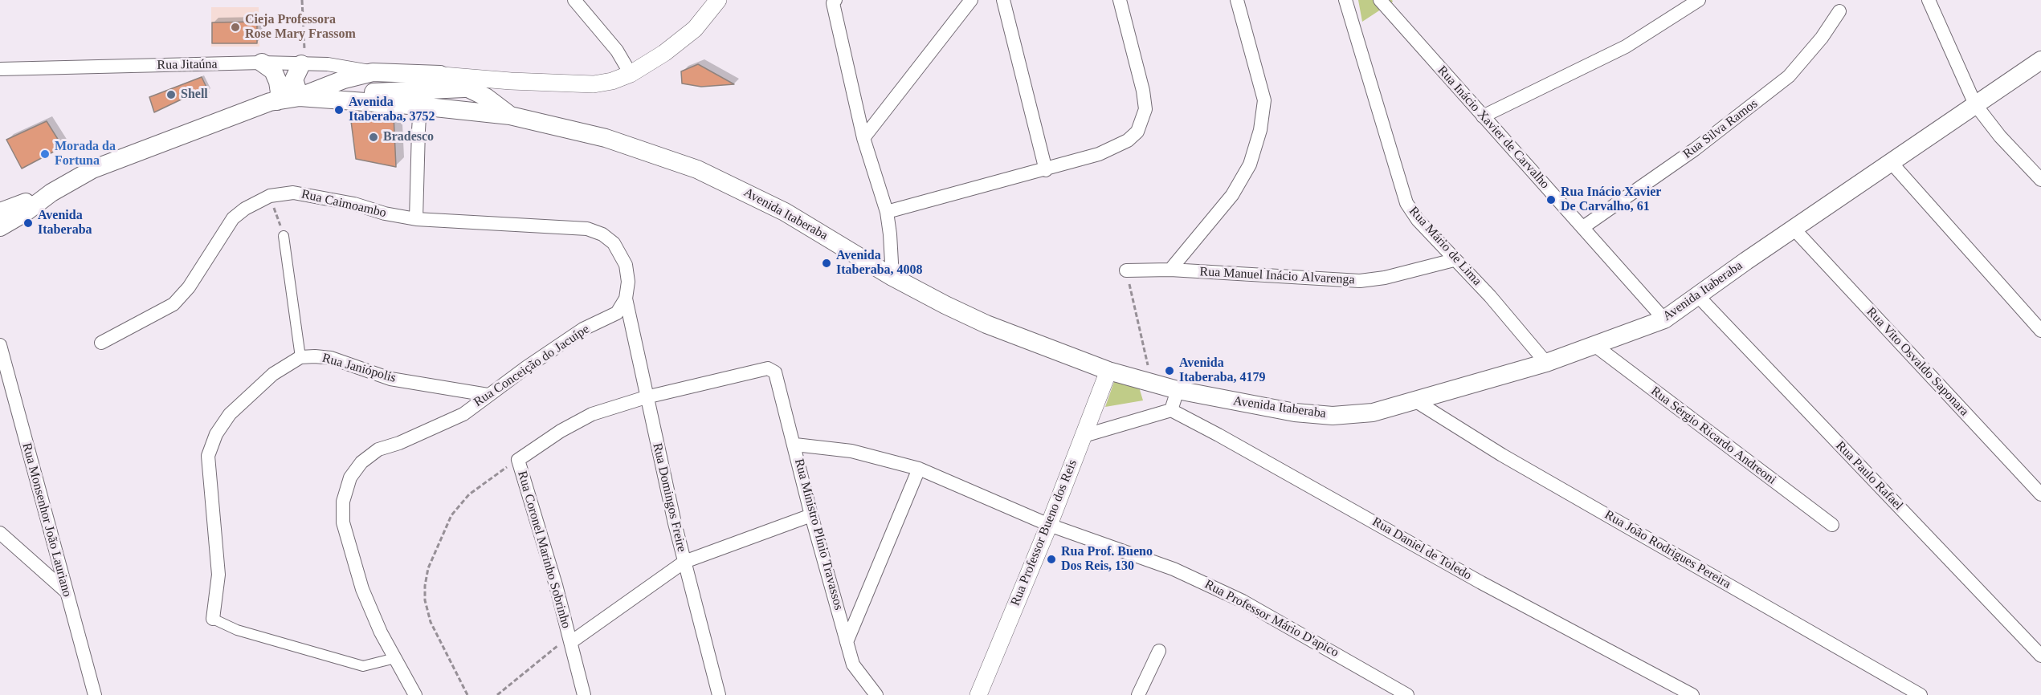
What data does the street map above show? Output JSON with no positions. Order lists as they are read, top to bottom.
{
  "streets": {
    "main road": ["Avenida Itaberaba"],
    "street": [
      "Rua Jitaúna",
      "Rua Inácio Xavier de Carvalho",
      "Rua Silva Ramos",
      "Rua Caimoambo",
      "Rua Mário de Lima",
      "Rua Manuel Inácio Alvarenga",
      "Rua Vito Osvaldo Saponara",
      "Rua Conceição do Jacuípe",
      "Rua Janiópolis",
      "Rua Sérgio Ricardo Andreoni",
      "Rua Paulo Rafael",
      "Rua Domingos Freire",
      "Rua Monsenhor João Lauriano",
      "Rua Professor Bueno dos Reis",
      "Rua Ministro Plínio Travassos",
      "Rua Daniel de Toledo",
      "Rua Coronel Marinho Sobrinho",
      "Rua João Rodrigues Pereira",
      "Rua Professor Mário D'apico"
    ]
  },
  "crossings": [
    ["Rua Jitaúna", "Avenida Itaberaba"],
    ["Rua Inácio Xavier de Carvalho", "Rua Silva Ramos"],
    ["Rua Inácio Xavier de Carvalho", "Avenida Itaberaba"],
    ["Avenida Itaberaba", "Rua Mário de Lima"],
    ["Avenida Itaberaba", "Rua Vito Osvaldo Saponara"],
    ["Avenida Itaberaba", "Rua Sérgio Ricardo Andreoni"],
    ["Avenida Itaberaba", "Rua Paulo Rafael"],
    ["Avenida Itaberaba", "Rua Professor Bueno dos Reis"],
    ["Avenida Itaberaba", "Rua João Rodrigues Pereira"],
    ["Rua Mário de Lima", "Rua Manuel Inácio Alvarenga"],
    ["Rua Conceição do Jacuípe", "Rua Janiópolis"],
    ["Rua Conceição do Jacuípe", "Rua Domingos Freire"],
    ["Rua Domingos Freire", "Rua Coronel Marinho Sobrinho"],
    ["Rua Professor Bueno dos Reis", "Rua Professor Mário D'apico"],
    ["Rua Ministro Plínio Travassos", "Rua Coronel Marinho Sobrinho"],
    ["Rua Ministro Plínio Travassos", "Rua Professor Mário D'apico"]
  ],
  "places": [
    "Cieja Professora Rose Mary Frassom",
    "Shell",
    "Avenida Itaberaba, 3752",
    "Bradesco",
    "Morada da Fortuna",
    "Rua Inácio Xavier De Carvalho, 61",
    "Avenida Itaberaba",
    "Avenida Itaberaba, 4008",
    "Avenida Itaberaba, 4179",
    "Rua Prof. Bueno Dos Reis, 130"
  ]
}
